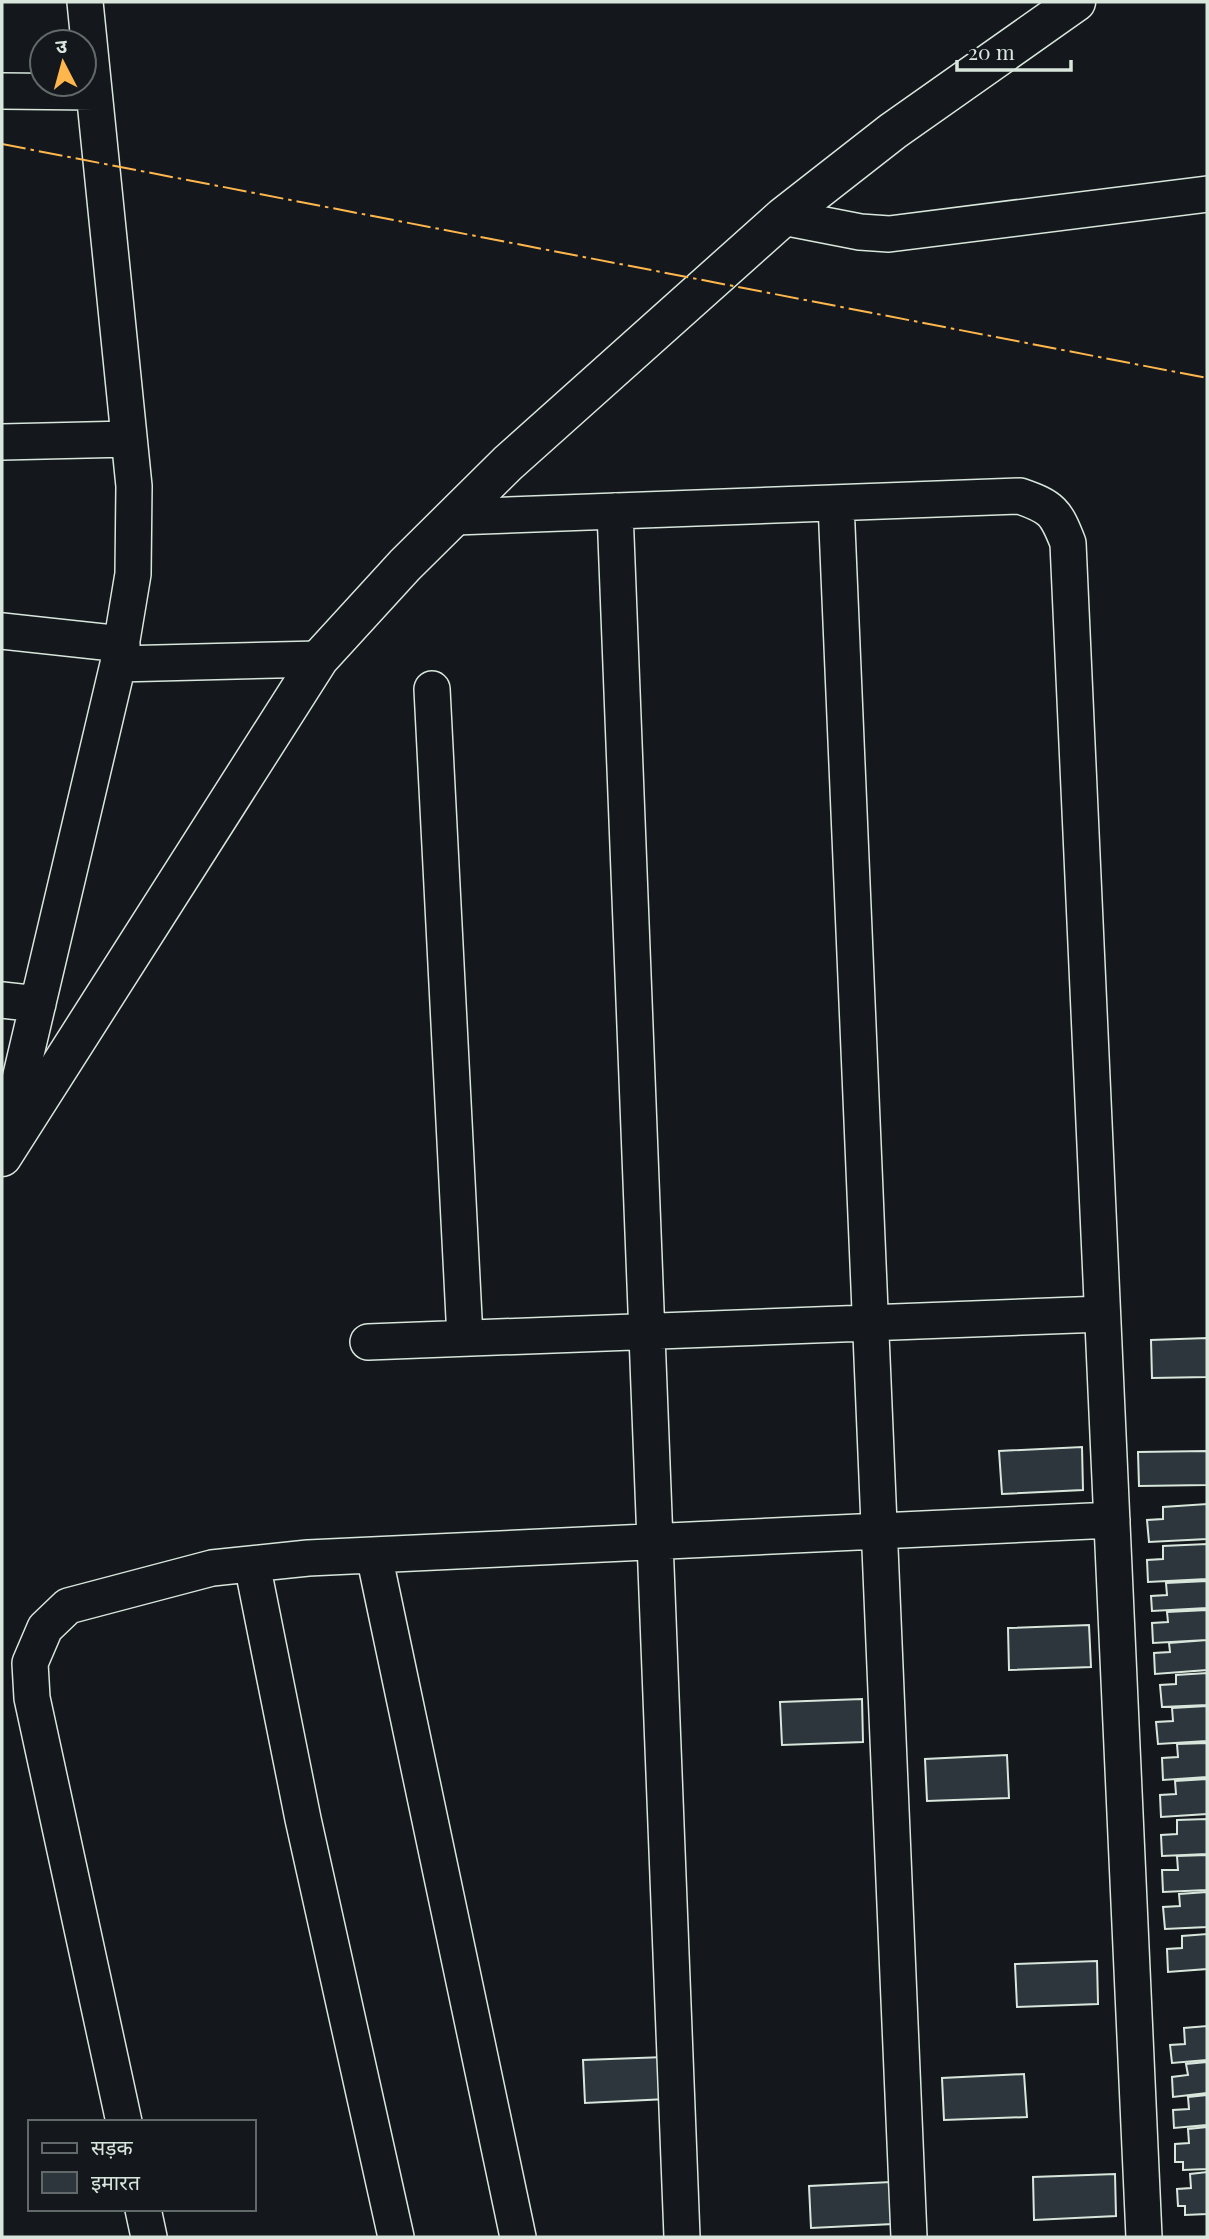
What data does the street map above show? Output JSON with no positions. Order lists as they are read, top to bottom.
{
  "legend": ["सड़क", "इमारत"],
  "scale_bar": "20 m",
  "north": "top"
}
